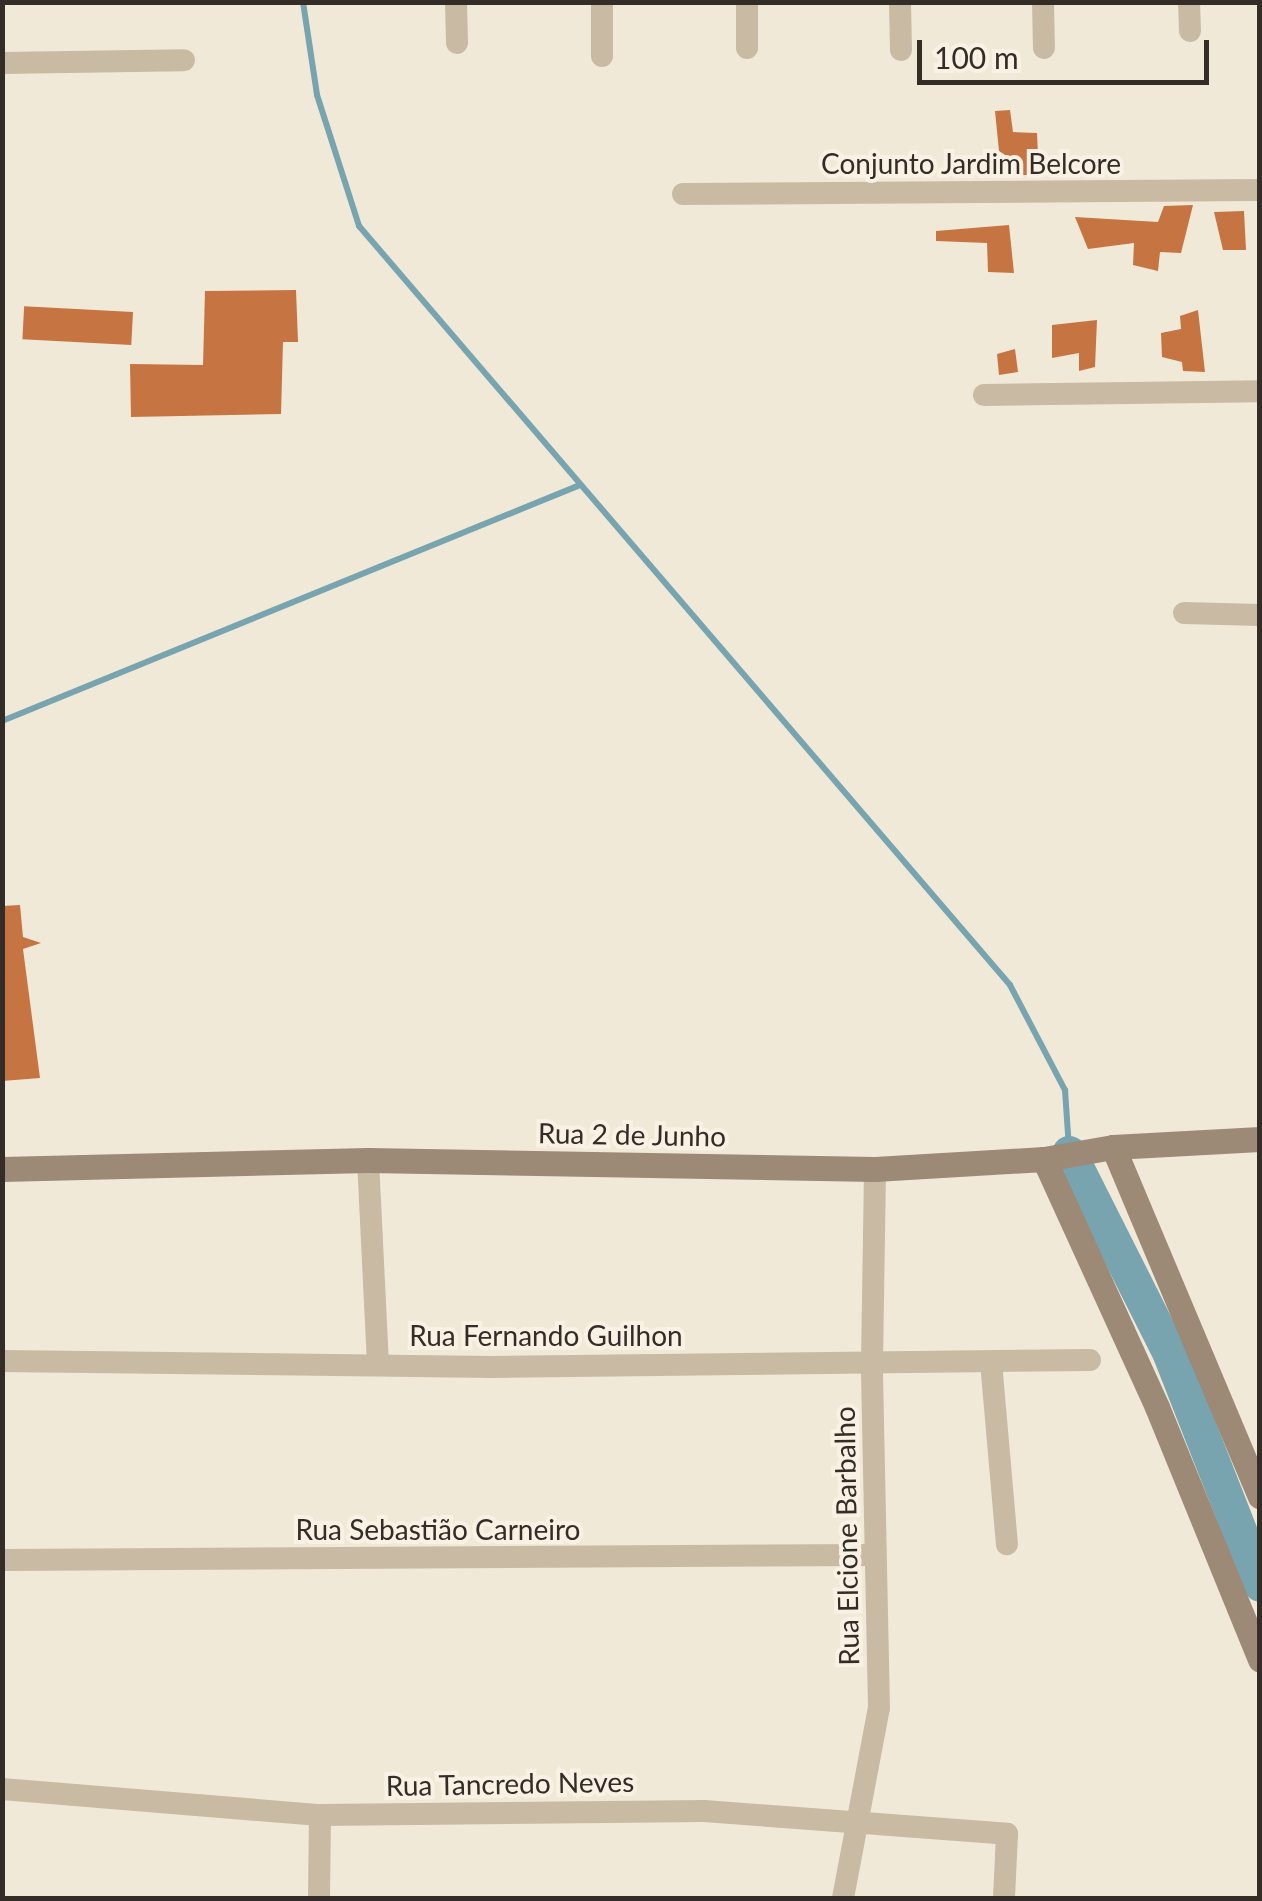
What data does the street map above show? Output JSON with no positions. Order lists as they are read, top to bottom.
{
  "streets": {
    "street": [
      "Conjunto Jardim Belcore",
      "Rua 2 de Junho",
      "Rua Fernando Guilhon",
      "Rua Sebastião Carneiro",
      "Rua Elcione Barbalho",
      "Rua Tancredo Neves"
    ]
  },
  "crossings": [
    ["Rua 2 de Junho", "Rua Elcione Barbalho"],
    ["Rua Fernando Guilhon", "Rua Elcione Barbalho"],
    ["Rua Sebastião Carneiro", "Rua Elcione Barbalho"],
    ["Rua Elcione Barbalho", "Rua Tancredo Neves"]
  ],
  "scale_bar": "100 m"
}
